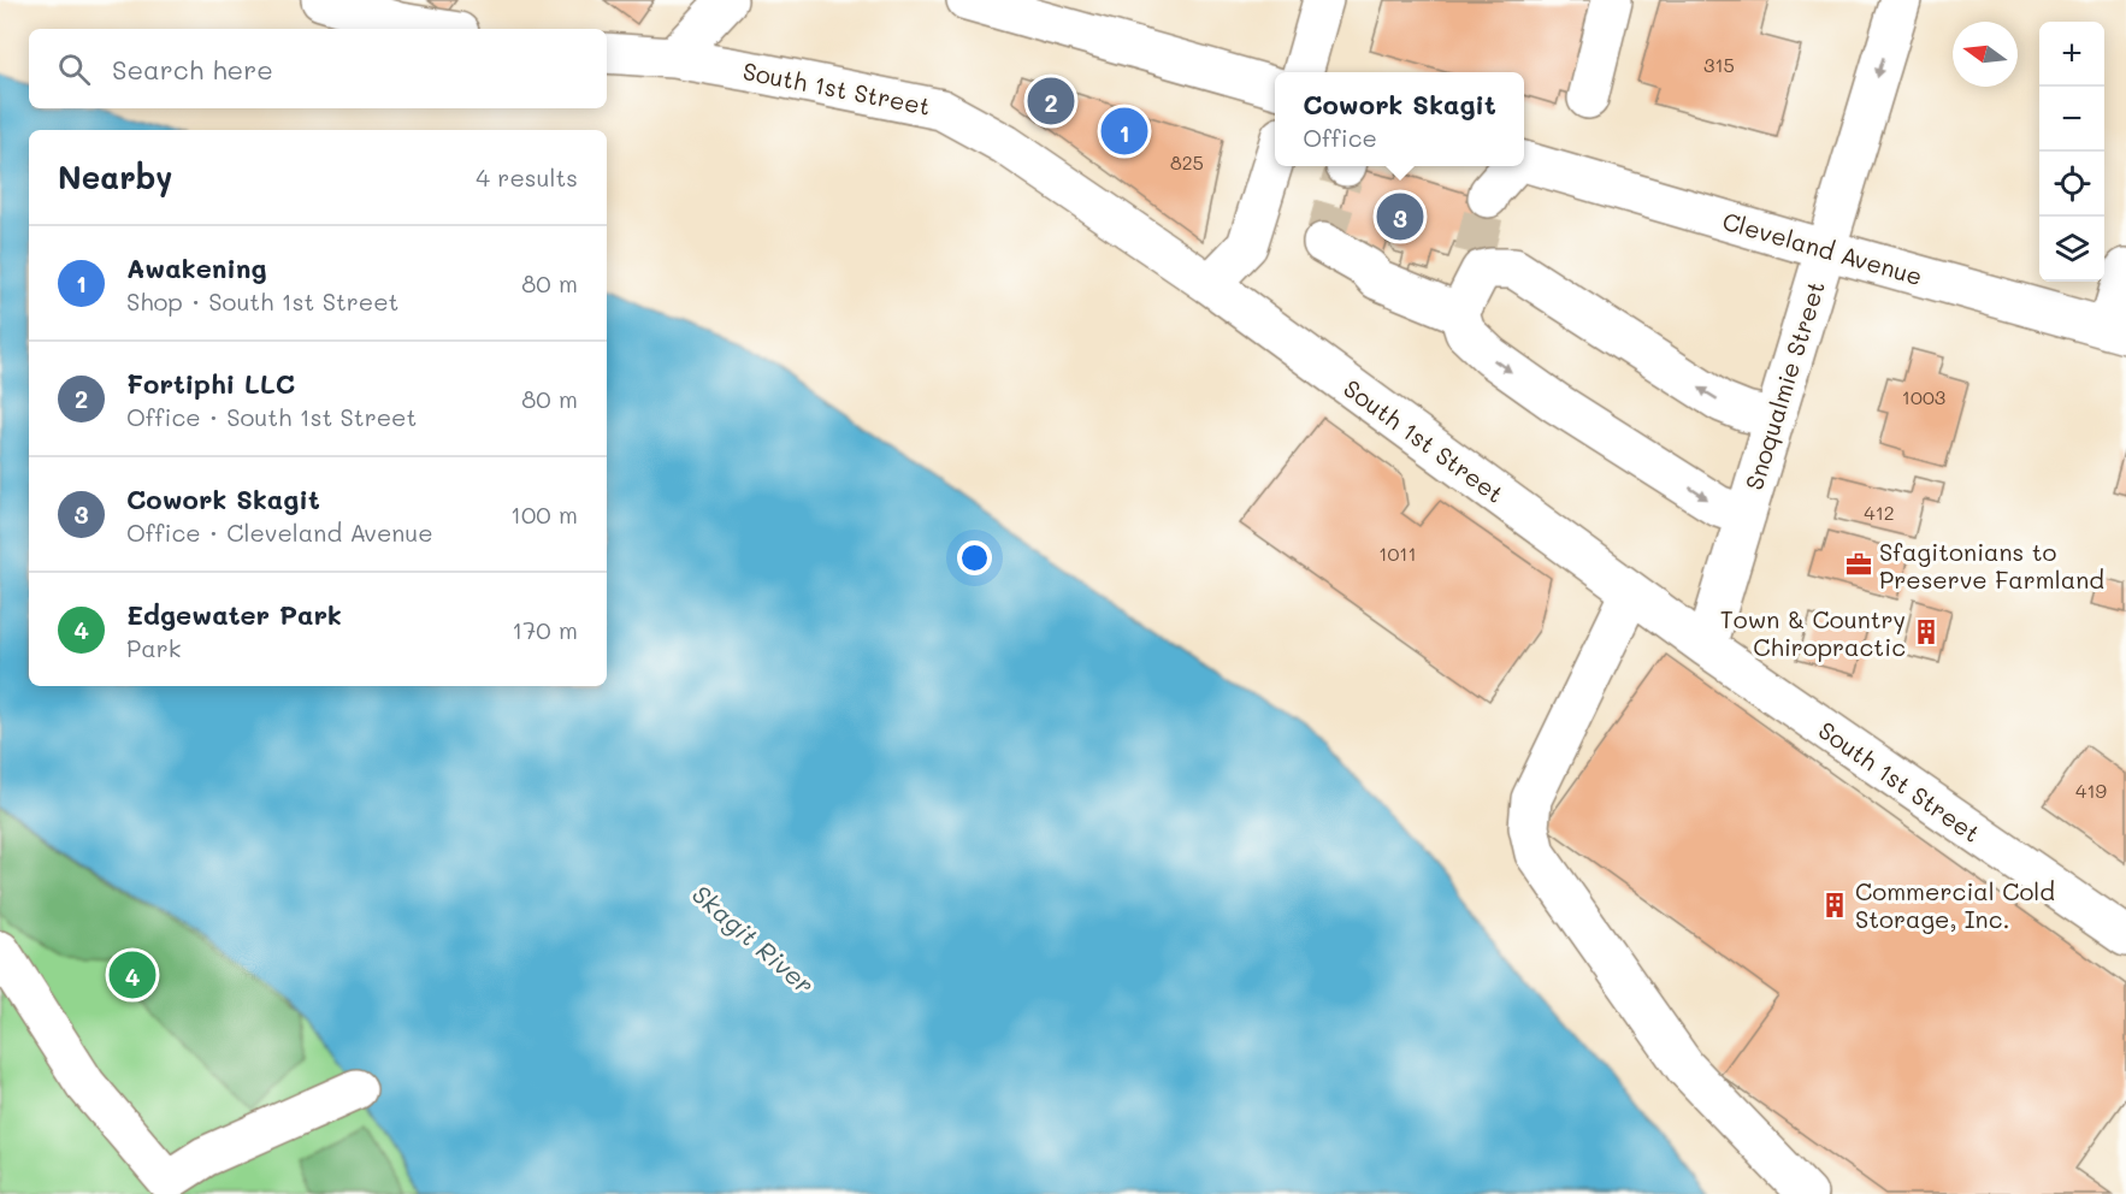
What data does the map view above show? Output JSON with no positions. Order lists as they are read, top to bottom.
{
  "streets": {
    "street": ["South 1st Street", "Cleveland Avenue", "Snoqualmie Street"]
  },
  "crossings": [
    ["South 1st Street", "Snoqualmie Street"],
    ["Cleveland Avenue", "Snoqualmie Street"]
  ],
  "water": ["Skagit River"],
  "places": {
    "office": ["Sfagitonians to Preserve Farmland"],
    "building": ["Town & Country Chiropractic", "Commercial Cold Storage, Inc."]
  },
  "house_numbers": [
    "315",
    "825",
    "1003",
    "412",
    "1011",
    "419"
  ],
  "north": "left",
  "page": {
    "map_buttons": ["+", "−"],
    "search": "Search here",
    "popup": ["Cowork Skagit", "Office"],
    "pins": [
      "2",
      "1",
      "3",
      "4"
    ],
    "heading": ["Nearby", "4 results"],
    "list": [
      {
        "mark": "1",
        "name": "Awakening",
        "note": "Shop · South 1st Street",
        "value": "80 m"
      },
      {
        "mark": "2",
        "name": "Fortiphi LLC",
        "note": "Office · South 1st Street",
        "value": "80 m"
      },
      {
        "mark": "3",
        "name": "Cowork Skagit",
        "note": "Office · Cleveland Avenue",
        "value": "100 m"
      },
      {
        "mark": "4",
        "name": "Edgewater Park",
        "note": "Park",
        "value": "170 m"
      }
    ]
  }
}
